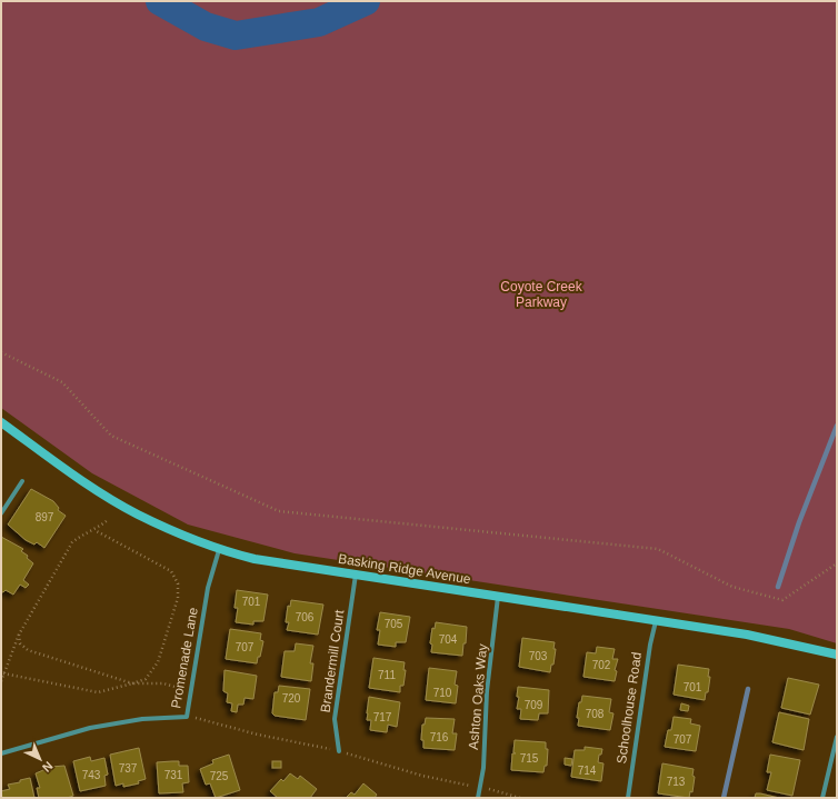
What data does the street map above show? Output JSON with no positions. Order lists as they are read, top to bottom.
{
  "streets": {
    "street": [
      "Basking Ridge Avenue",
      "Promenade Lane",
      "Brandermill Court",
      "Ashton Oaks Way",
      "Schoolhouse Road"
    ]
  },
  "crossings": [
    ["Basking Ridge Avenue", "Promenade Lane"],
    ["Basking Ridge Avenue", "Brandermill Court"],
    ["Basking Ridge Avenue", "Ashton Oaks Way"],
    ["Basking Ridge Avenue", "Schoolhouse Road"]
  ],
  "parks": ["Coyote Creek Parkway"],
  "house_numbers": [
    "897",
    "701",
    "706",
    "705",
    "704",
    "707",
    "703",
    "702",
    "711",
    "701",
    "710",
    "720",
    "709",
    "708",
    "717",
    "716",
    "707",
    "715",
    "737",
    "714",
    "743",
    "731",
    "725",
    "713"
  ],
  "north": "bottom right"
}
